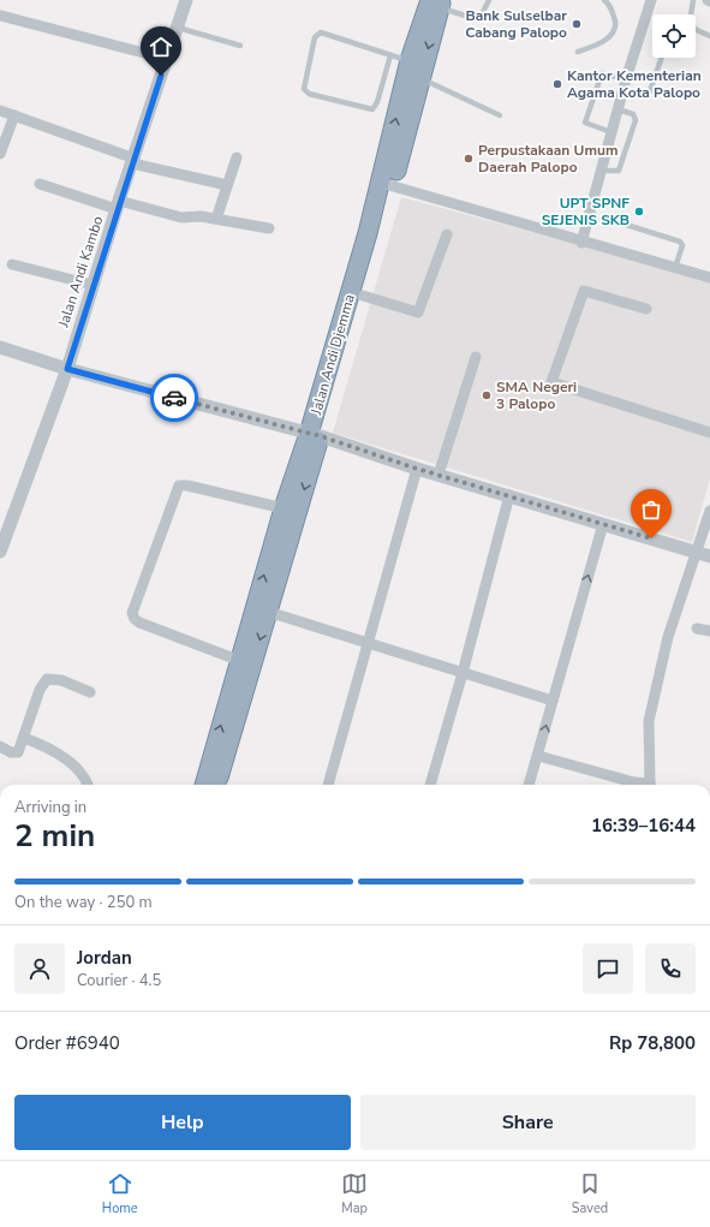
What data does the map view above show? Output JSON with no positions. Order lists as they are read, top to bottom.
{
  "streets": {
    "highway": ["Jalan Andi Djemma"],
    "street": ["Jalan Andi Kambo"]
  },
  "places": [
    "Bank Sulselbar Cabang Palopo",
    "Kantor Kementerian Agama Kota Palopo",
    "Perpustakaan Umum Daerah Palopo",
    "UPT SPNF SEJENIS SKB",
    "SMA Negeri 3 Palopo"
  ],
  "page": {
    "heading": ["2 min", "Arriving in", "16:39–16:44"],
    "panel": [
      "Jordan",
      "Courier · 4.5",
      "Order #6940",
      "Rp 78,800"
    ],
    "bar": "On the way · 250 m",
    "buttons": ["Help", "Share"],
    "tabs": ["Home", "Map", "Saved"]
  }
}
